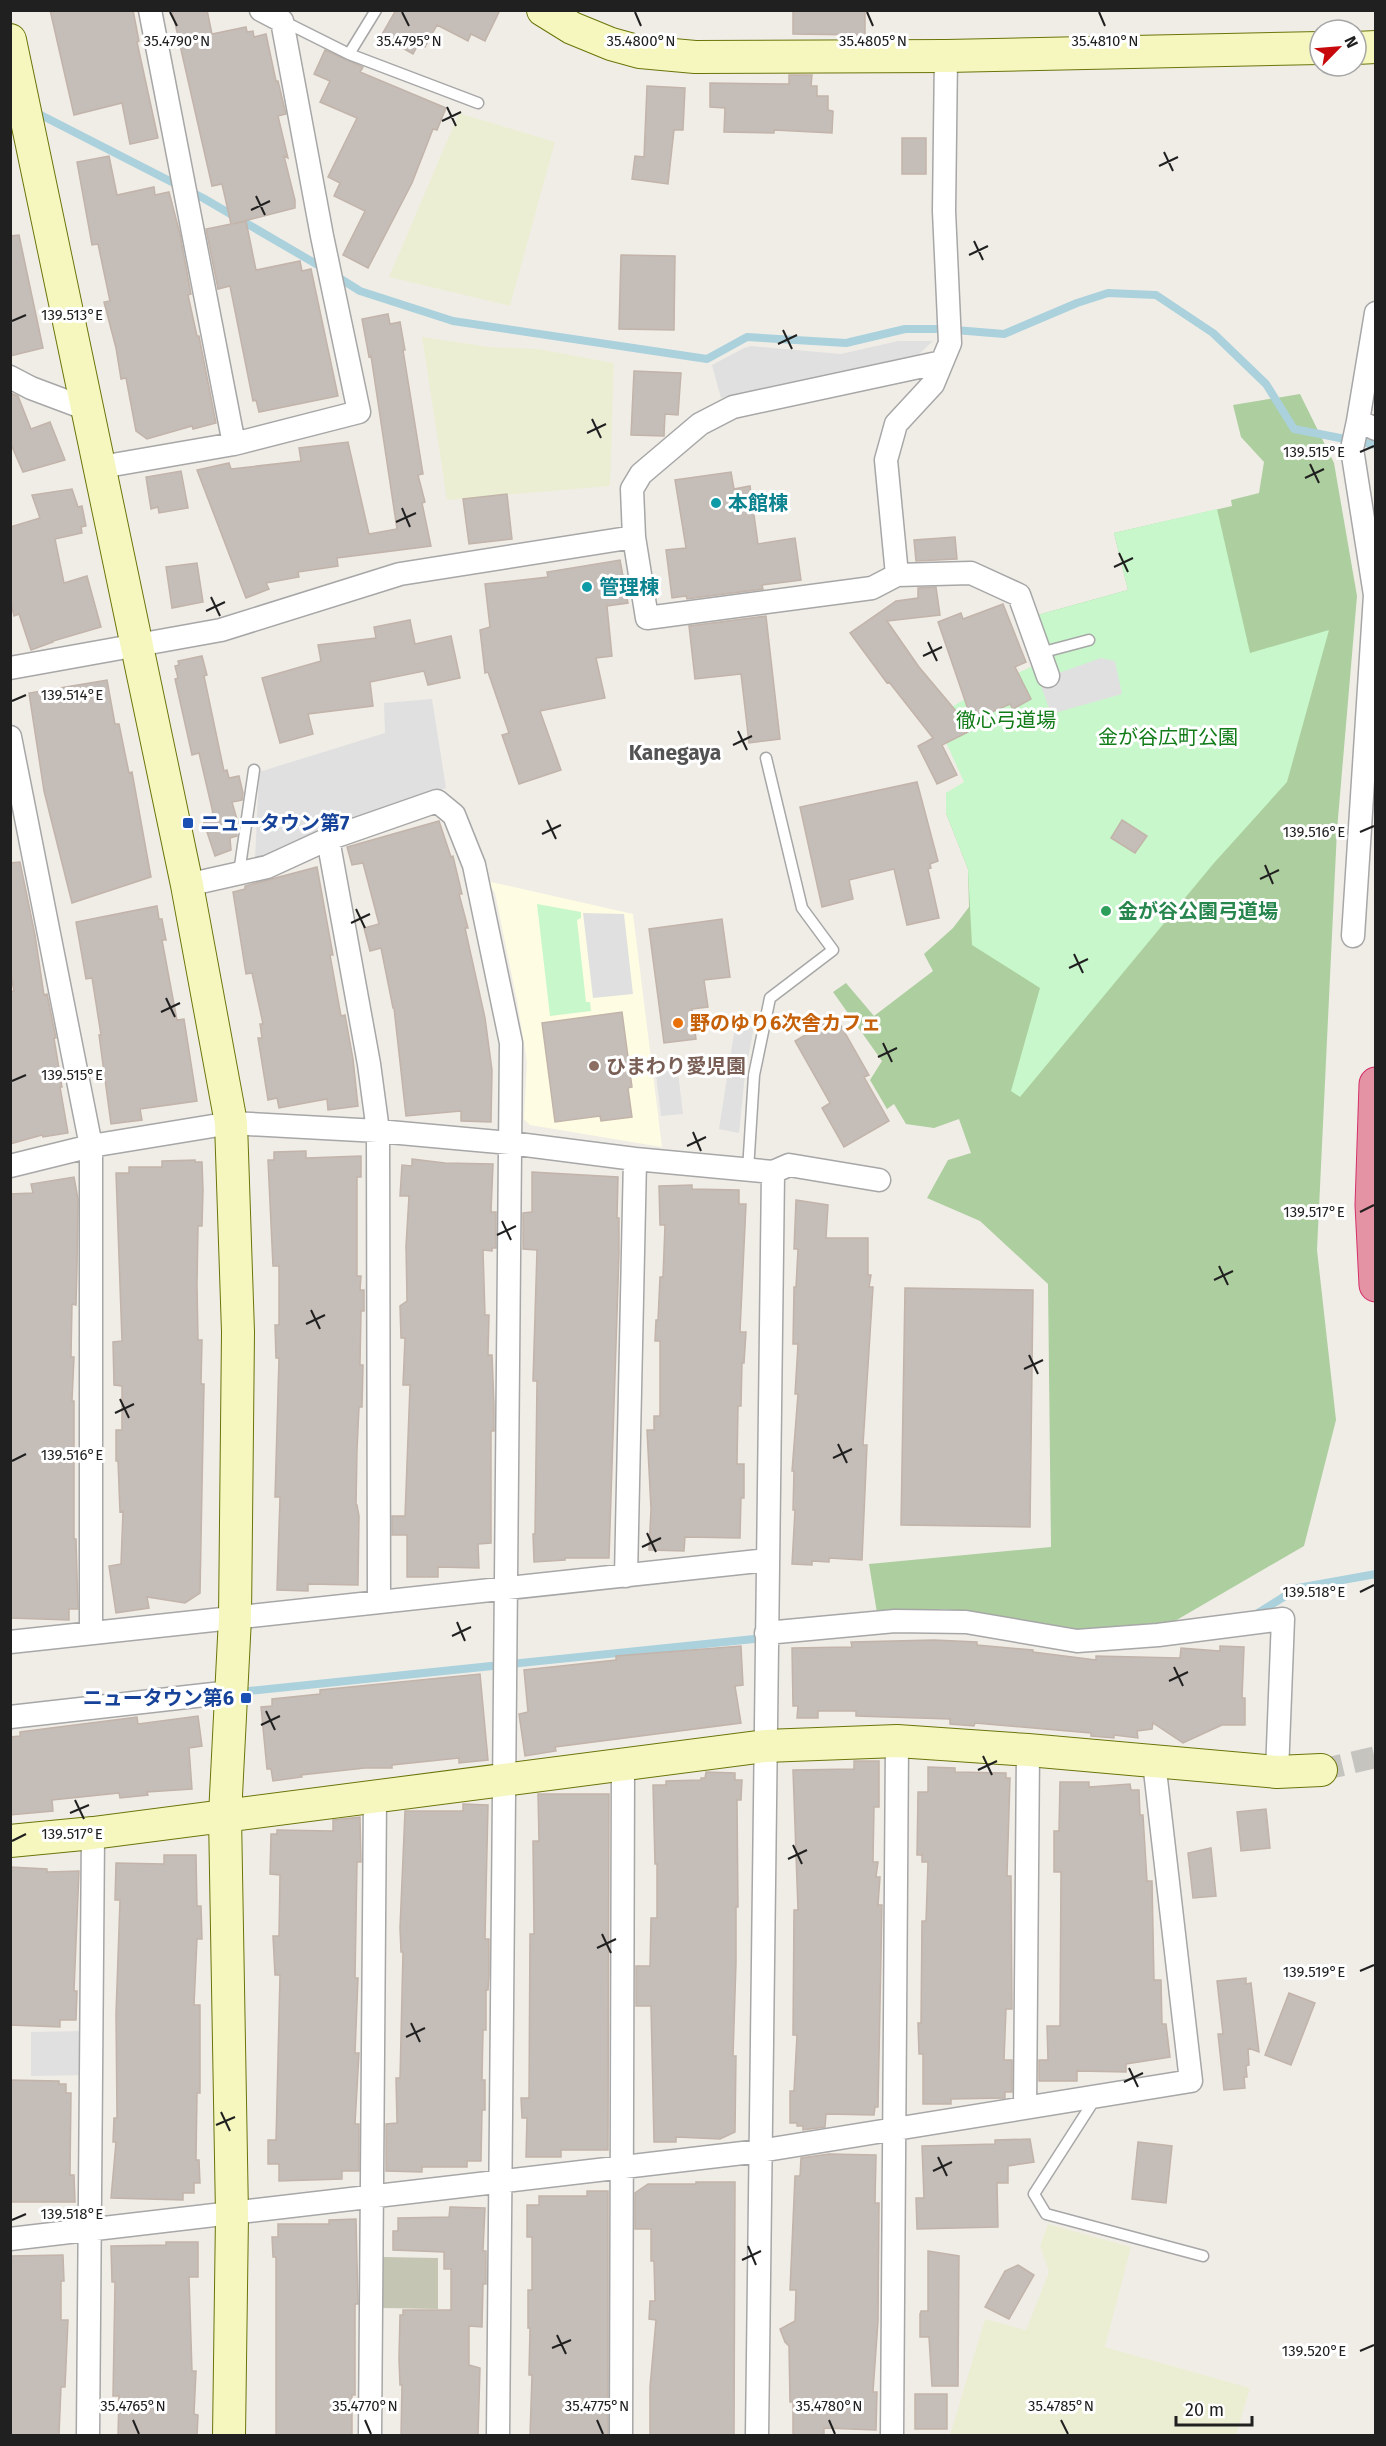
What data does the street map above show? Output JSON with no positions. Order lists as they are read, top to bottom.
{
  "districts": ["Kanegaya"],
  "parks": ["徹心弓道場", "金が谷広町公園"],
  "places": {
    "other": [
      "本館棟",
      "管理棟",
      "金が谷公園弓道場",
      "野のゆり6次舎カフェ",
      "ひまわり愛児園"
    ],
    "transit": ["ニュータウン第7", "ニュータウン第6"]
  },
  "scale_bar": "20 m",
  "north": "top right",
  "coordinates": [
    "35.4790°N",
    "35.4795°N",
    "35.4800°N",
    "35.4805°N",
    "35.4810°N",
    "139.513°E",
    "139.515°E",
    "139.514°E",
    "139.516°E",
    "139.517°E",
    "139.518°E",
    "139.519°E",
    "139.520°E",
    "35.4765°N",
    "35.4770°N",
    "35.4775°N",
    "35.4780°N",
    "35.4785°N"
  ]
}
